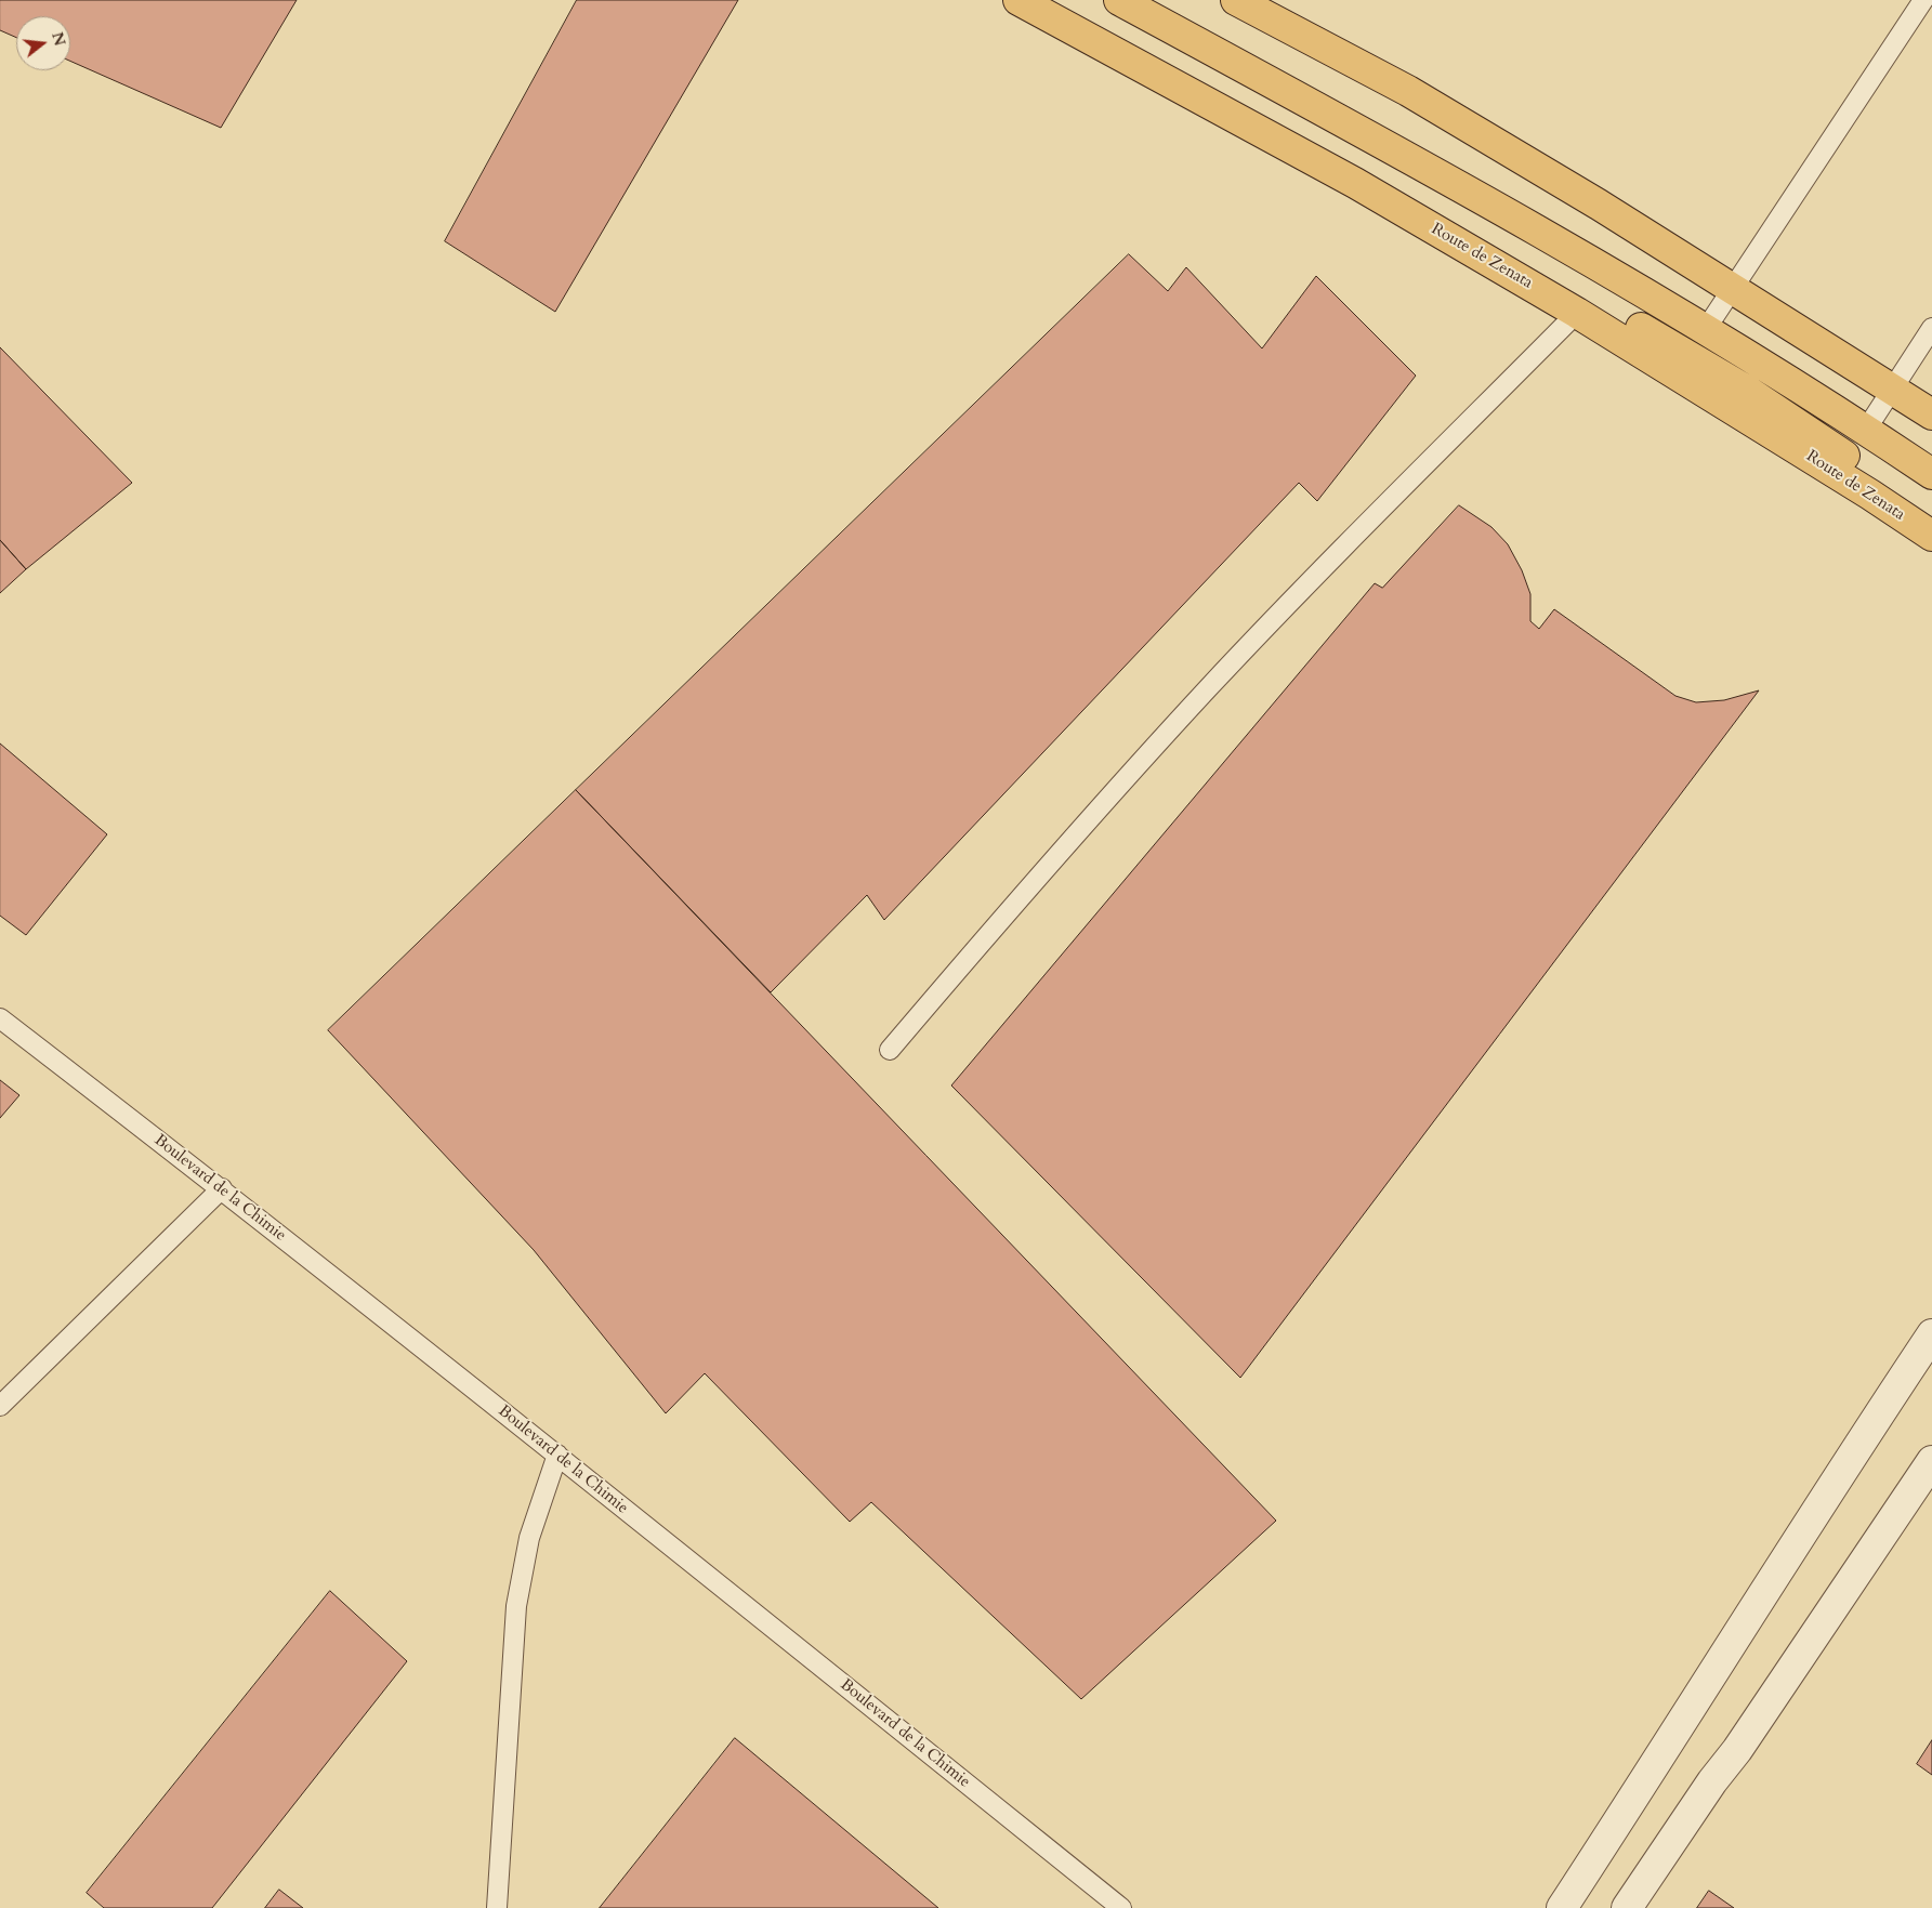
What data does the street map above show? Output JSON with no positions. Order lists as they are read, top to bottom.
{
  "streets": {
    "main road": ["Route de Zenata"],
    "lane": ["Boulevard de la Chimie"]
  },
  "north": "right"
}
